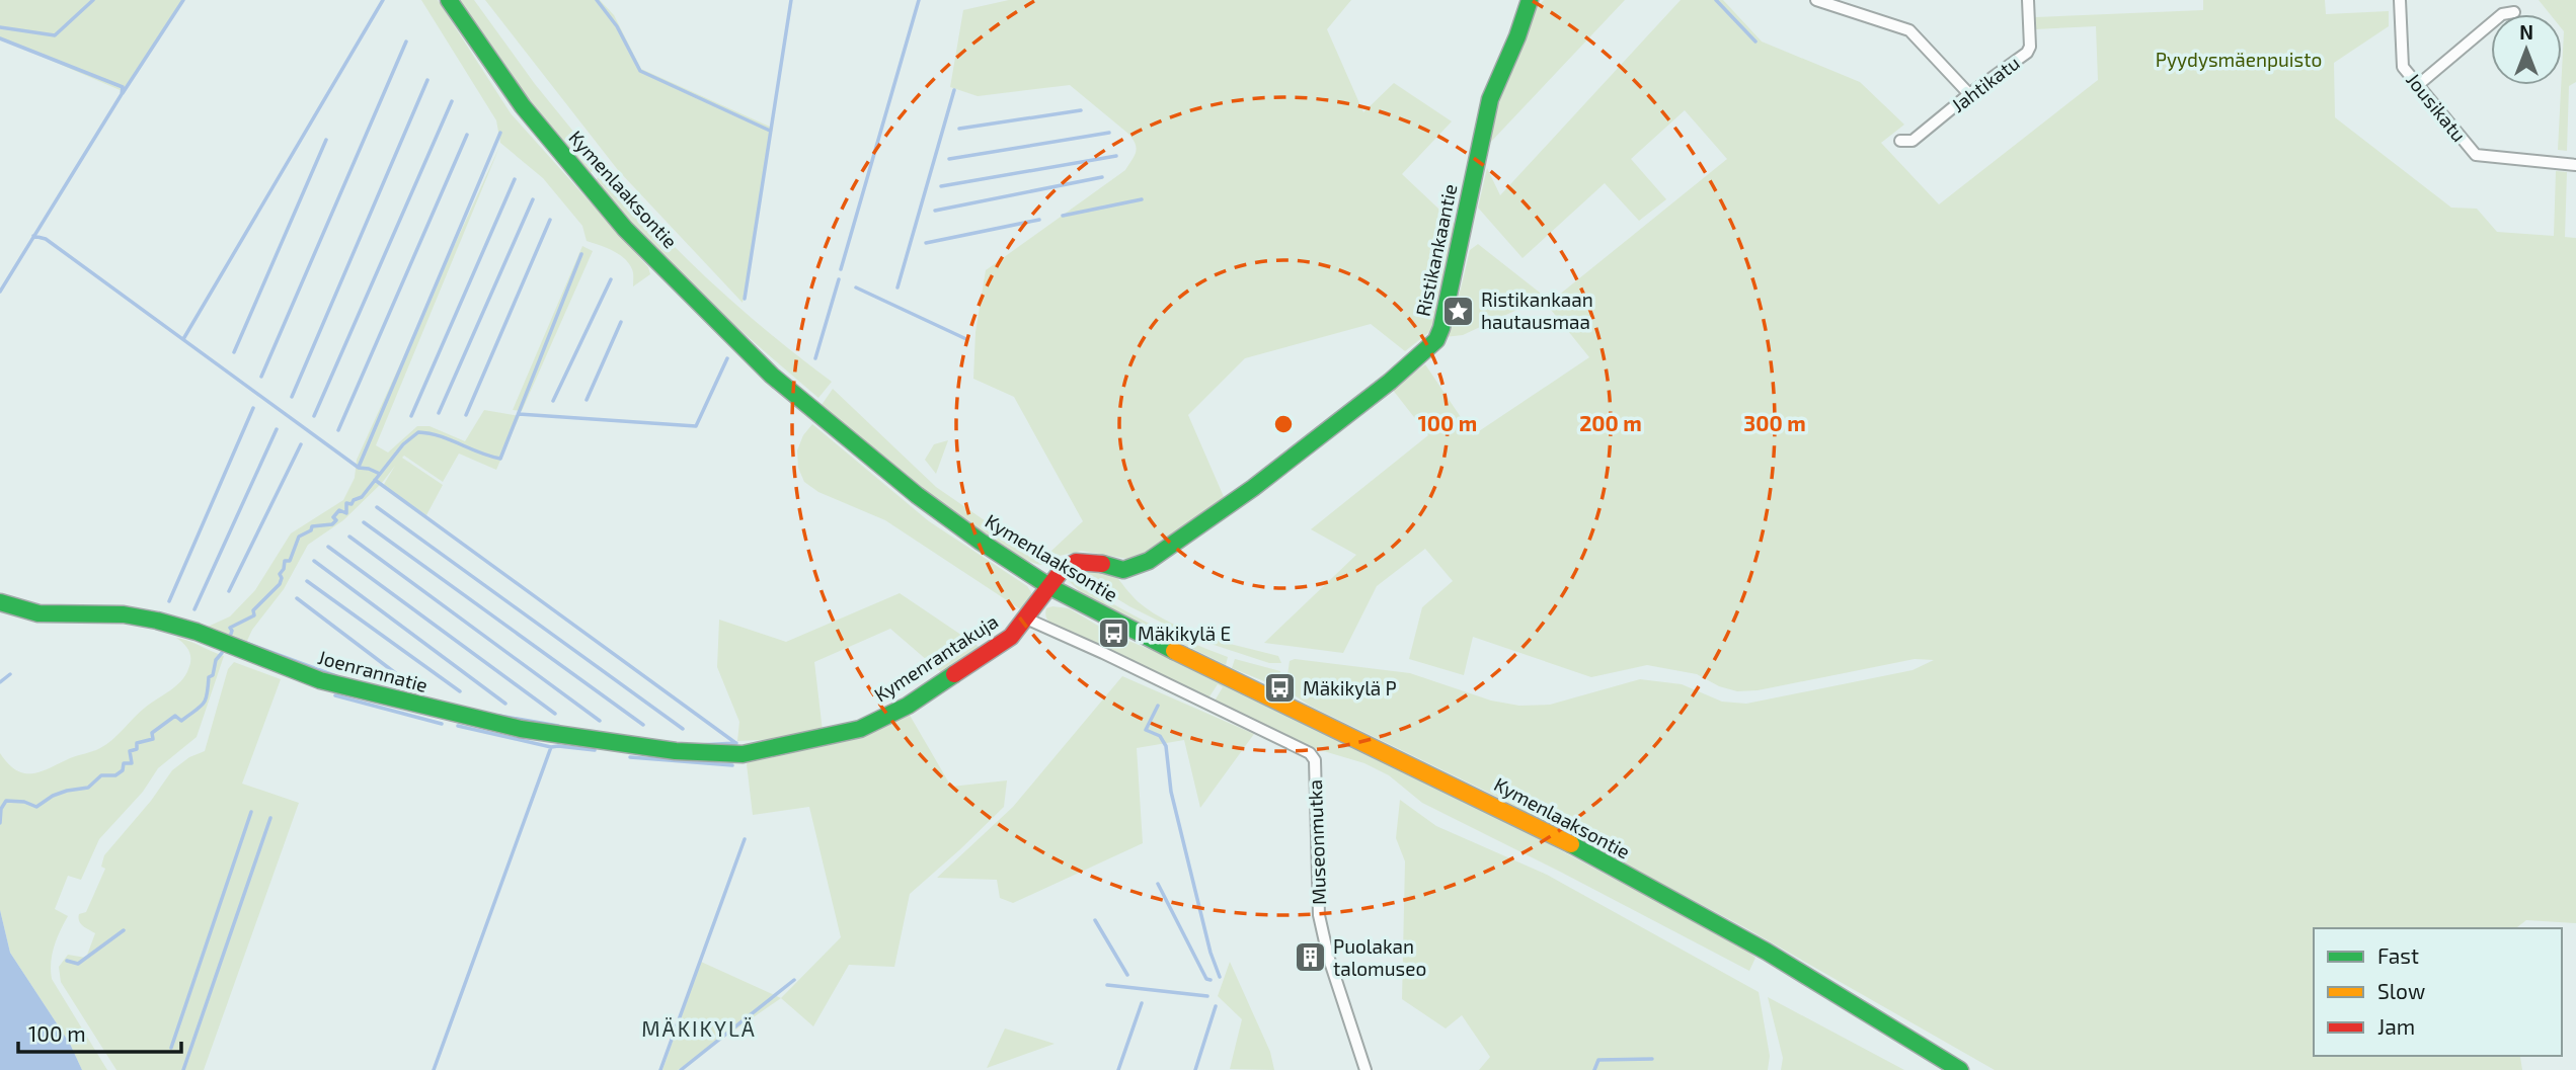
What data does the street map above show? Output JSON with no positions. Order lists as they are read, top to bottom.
{
  "streets": {
    "street": [
      "Jahtikatu",
      "Jousikatu",
      "Kymenlaaksontie",
      "Ristikankaantie",
      "Kymenrantakuja",
      "Joenrannatie",
      "Museonmutka"
    ]
  },
  "crossings": [
    ["Kymenlaaksontie", "Ristikankaantie"],
    ["Kymenlaaksontie", "Kymenrantakuja"],
    ["Ristikankaantie", "Kymenrantakuja"],
    ["Kymenrantakuja", "Joenrannatie"],
    ["Kymenrantakuja", "Museonmutka"]
  ],
  "districts": ["MÄKIKYLÄ"],
  "parks": ["Pyydysmäenpuisto"],
  "places": {
    "place": ["Ristikankaan hautausmaa"],
    "bus stop": ["Mäkikylä E", "Mäkikylä P"],
    "building": ["Puolakan talomuseo"]
  },
  "legend": ["Fast", "Slow", "Jam"],
  "scale_bar": "100 m",
  "north": "top",
  "rings": ["100 m", "200 m", "300 m"]
}
